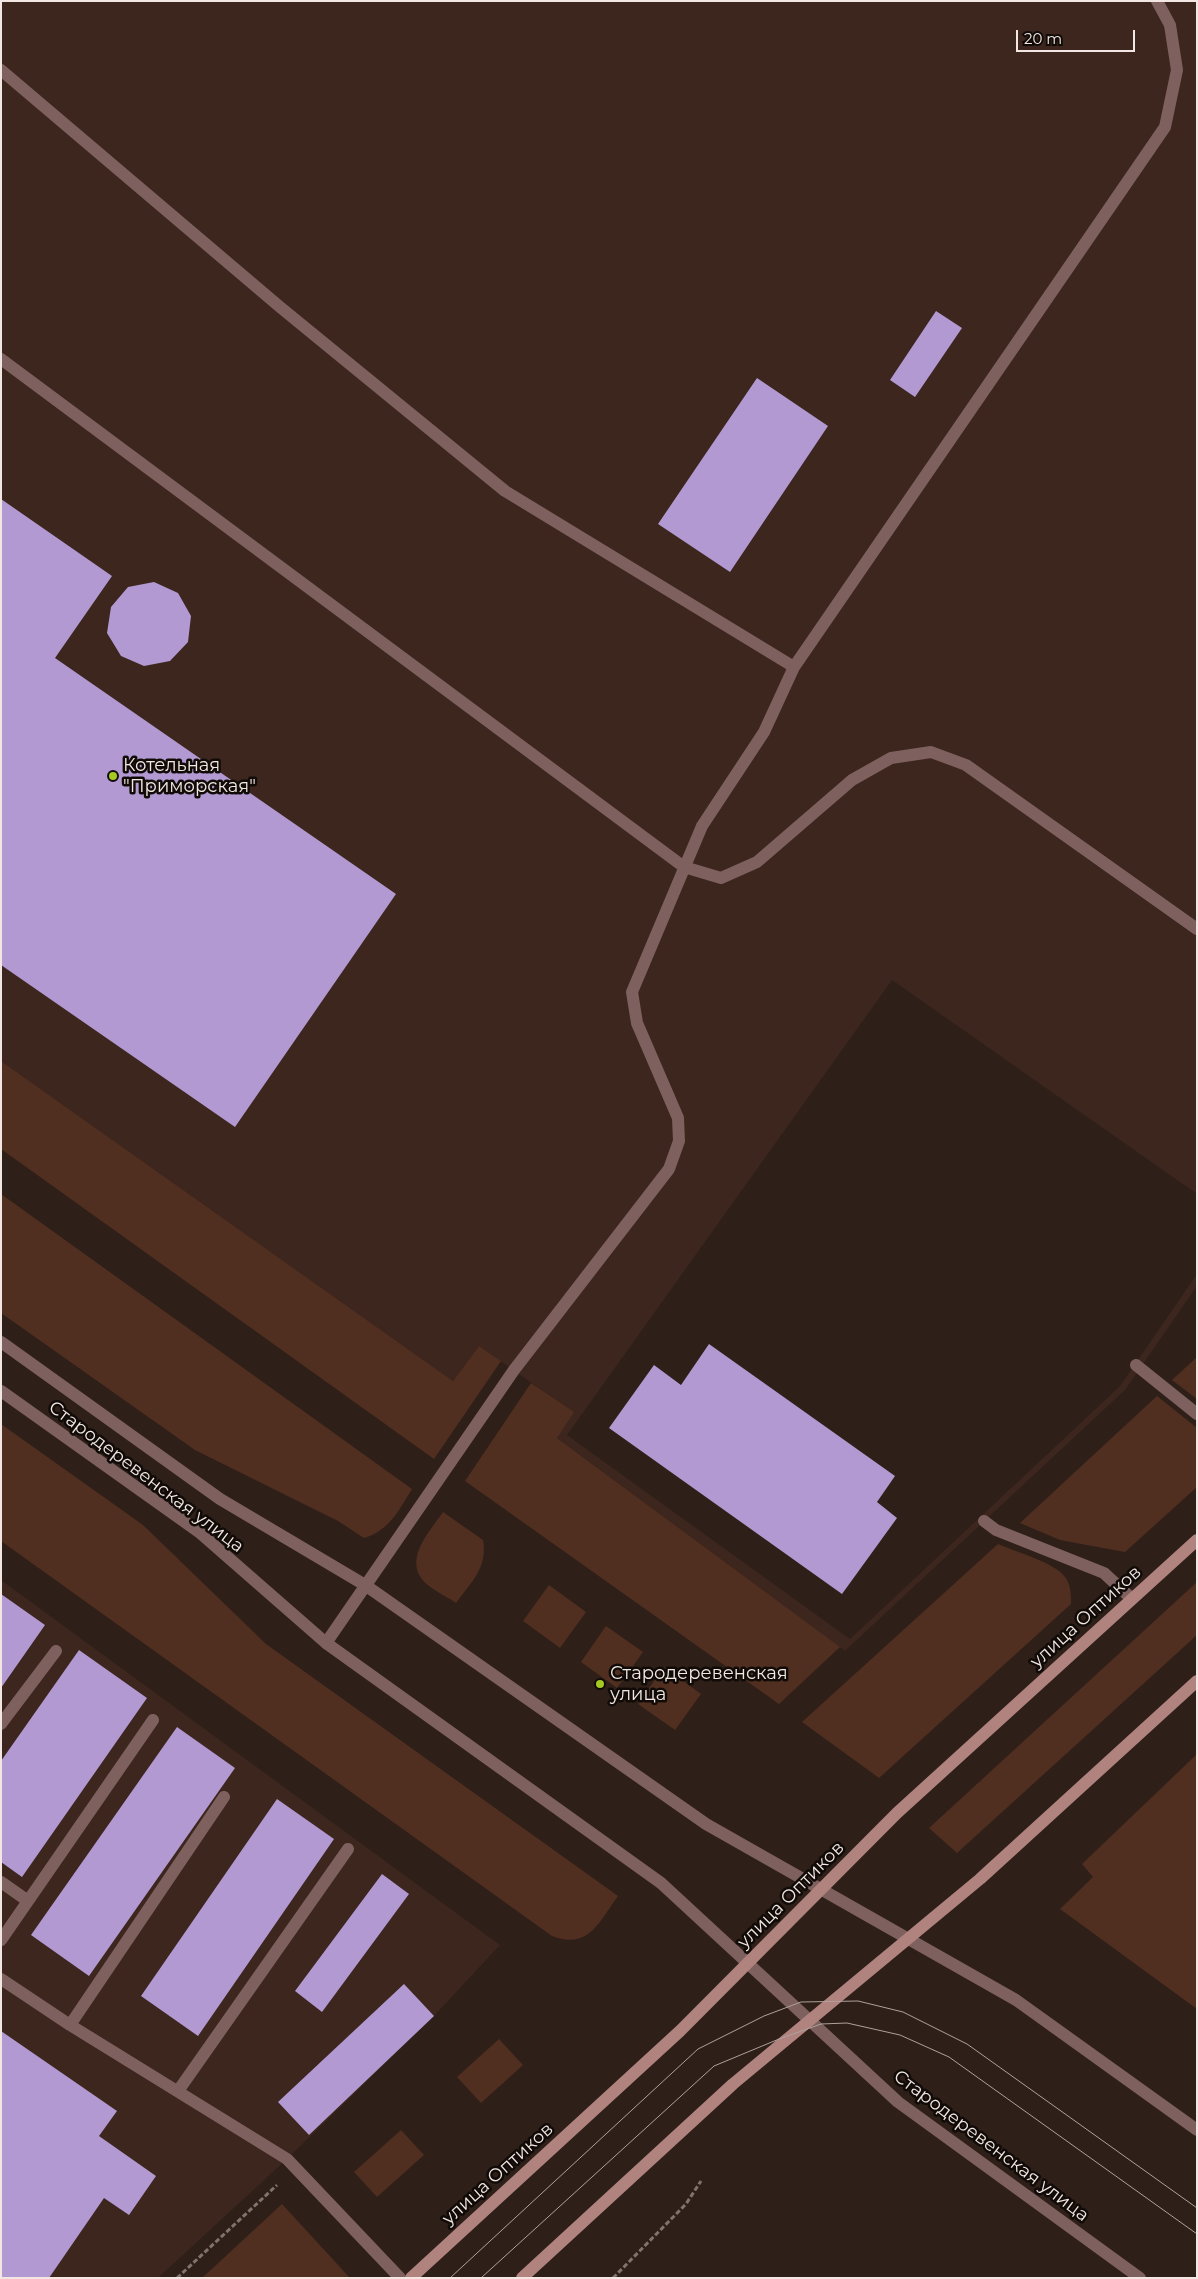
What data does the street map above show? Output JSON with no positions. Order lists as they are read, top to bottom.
{
  "streets": {
    "main road": ["улица Оптиков"],
    "street": ["Стародеревенская улица"]
  },
  "crossings": [
    ["Стародеревенская улица", "улица Оптиков"]
  ],
  "places": ["Котельная \"Приморская\"", "Стародеревенская улица"],
  "scale_bar": "20 m"
}
